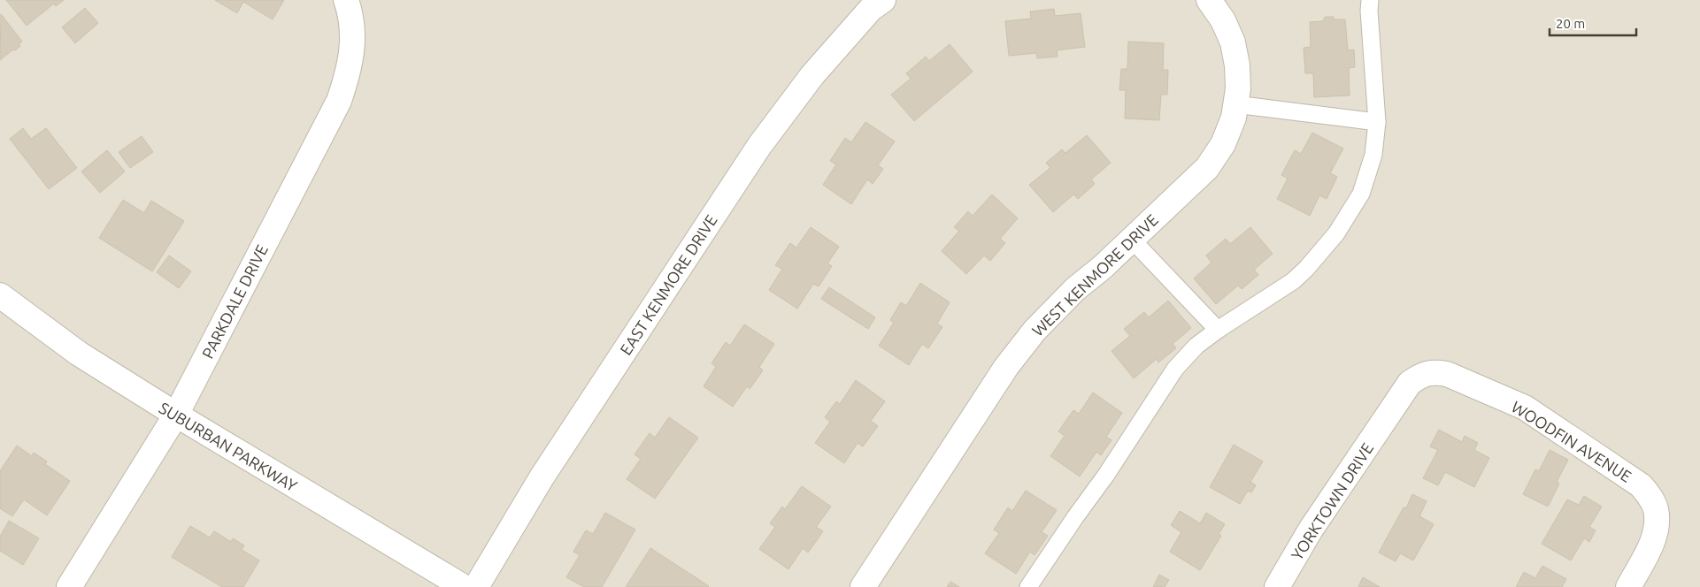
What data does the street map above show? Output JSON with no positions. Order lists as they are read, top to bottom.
{
  "streets": {
    "street": [
      "WEST KENMORE DRIVE",
      "EAST KENMORE DRIVE",
      "PARKDALE DRIVE",
      "WOODFIN AVENUE",
      "SUBURBAN PARKWAY",
      "YORKTOWN DRIVE"
    ]
  },
  "crossings": [
    ["PARKDALE DRIVE", "SUBURBAN PARKWAY"],
    ["WOODFIN AVENUE", "YORKTOWN DRIVE"]
  ],
  "scale_bar": "20 m"
}
